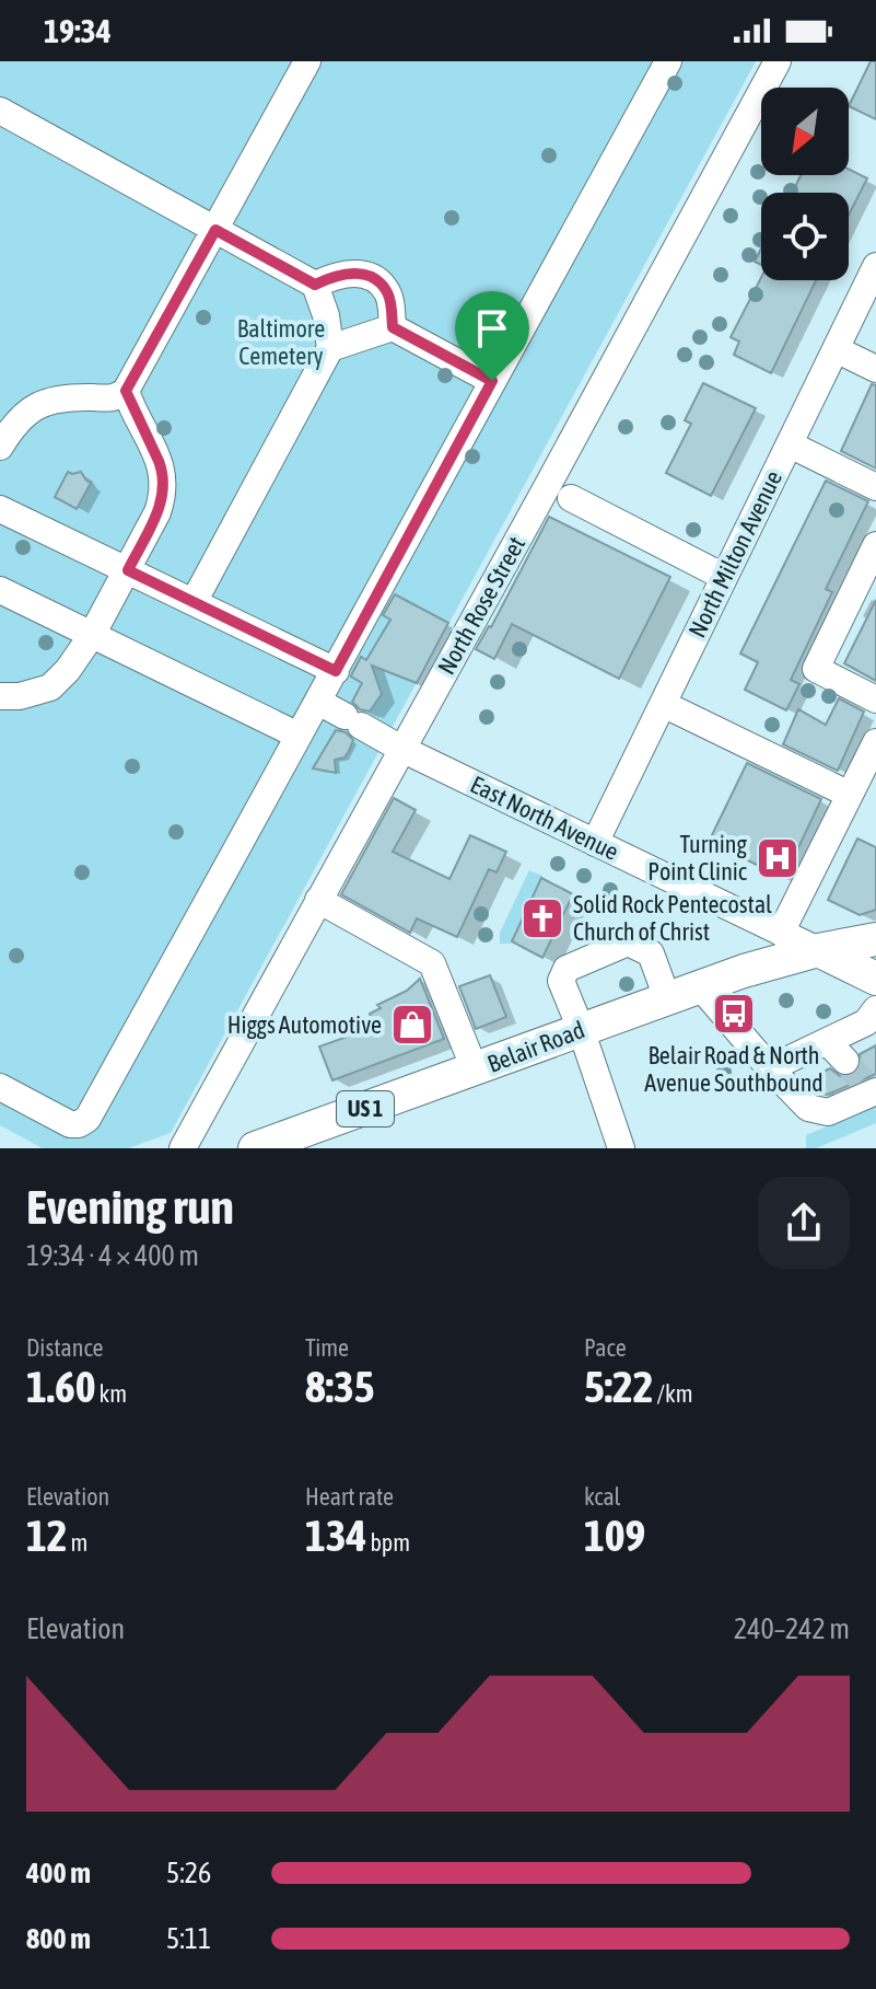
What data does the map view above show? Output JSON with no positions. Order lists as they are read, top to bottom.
{
  "streets": {
    "main road": ["East North Avenue", "Belair Road", "US 1"],
    "street": ["North Milton Avenue", "North Rose Street"]
  },
  "crossings": [
    ["North Milton Avenue", "East North Avenue"],
    ["North Rose Street", "East North Avenue"],
    ["East North Avenue", "Belair Road"]
  ],
  "parks": ["Baltimore Cemetery"],
  "places": {
    "hospital": ["Turning Point Clinic"],
    "church": ["Solid Rock Pentecostal Church of Christ"],
    "bus stop": ["Belair Road & North Avenue Southbound"],
    "shop": ["Higgs Automotive"]
  },
  "north": "bottom left",
  "page": {
    "status": "19:34",
    "heading": ["Evening run", "19:34 · 4 × 400 m"],
    "stats": [
      ["Distance", "1.60 km"],
      ["Time", "8:35"],
      ["Pace", "5:22 /km"],
      ["Elevation", "12 m"],
      ["Heart rate", "134 bpm"],
      ["kcal", "109"]
    ],
    "chart": ["Elevation", "240–242 m"],
    "list": [
      {
        "name": "400 m",
        "note": "5:26"
      },
      {
        "name": "800 m",
        "note": "5:11"
      }
    ]
  }
}
